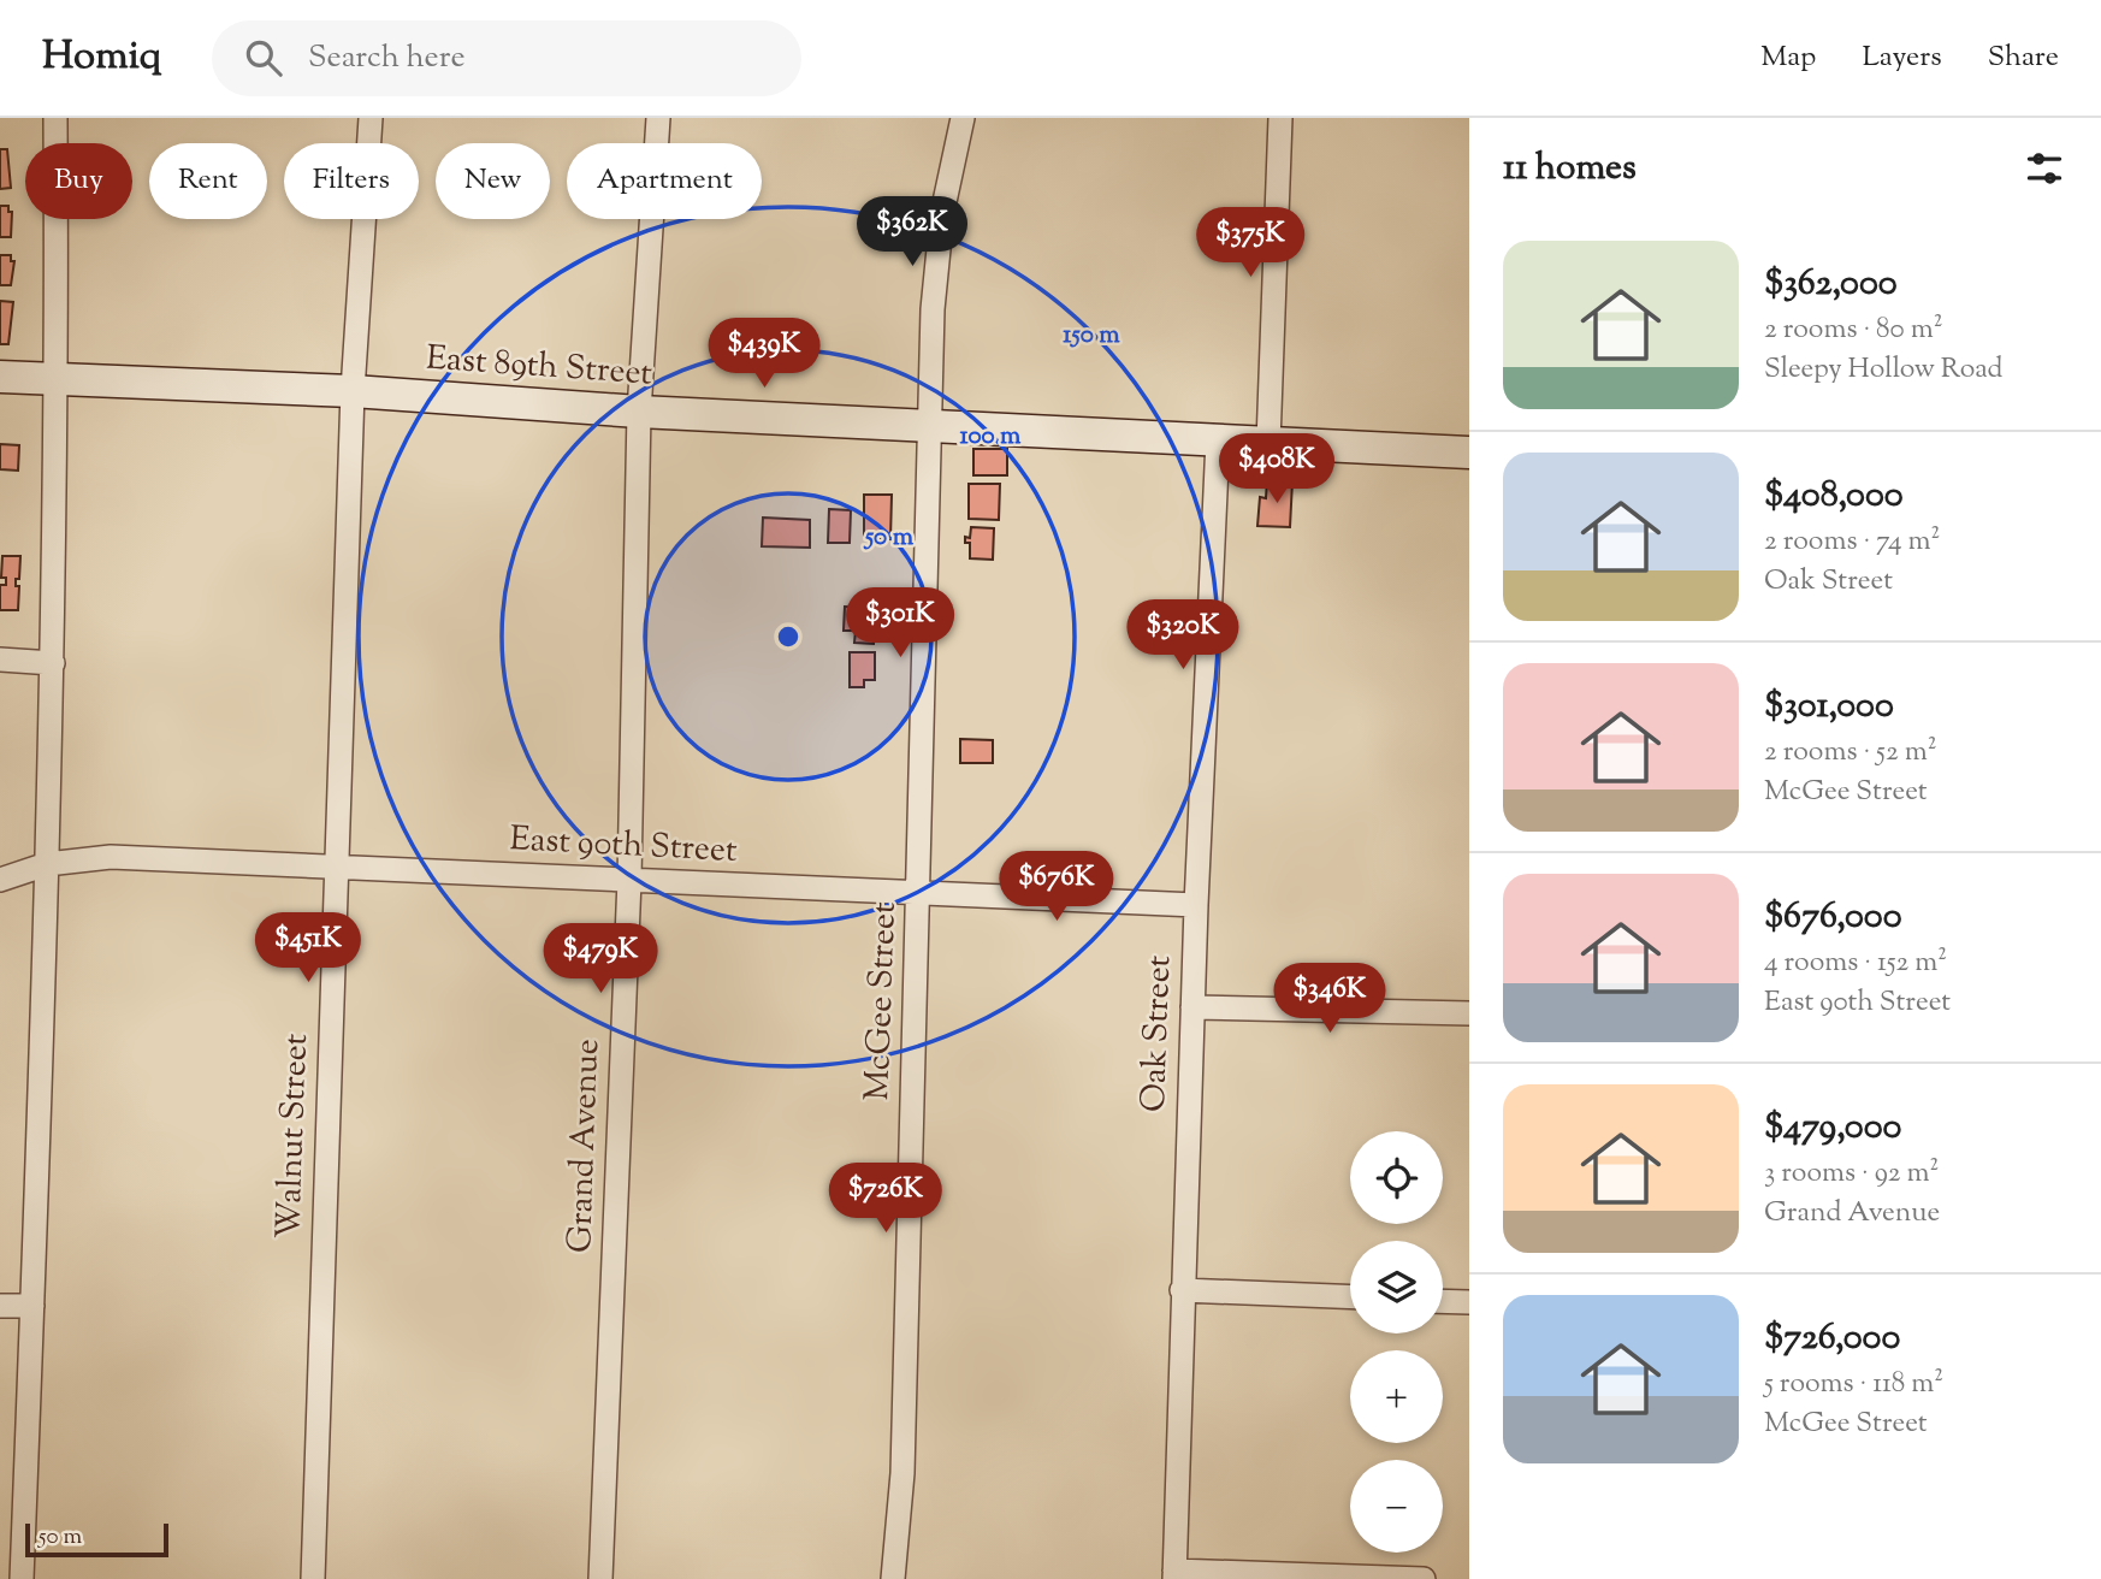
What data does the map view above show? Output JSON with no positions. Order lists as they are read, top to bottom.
{
  "streets": {
    "street": [
      "East 89th Street",
      "East 90th Street",
      "McGee Street",
      "Oak Street",
      "Walnut Street",
      "Grand Avenue"
    ]
  },
  "crossings": [
    ["East 89th Street", "McGee Street"],
    ["East 89th Street", "Oak Street"],
    ["East 89th Street", "Walnut Street"],
    ["East 89th Street", "Grand Avenue"],
    ["East 90th Street", "McGee Street"],
    ["East 90th Street", "Oak Street"],
    ["East 90th Street", "Walnut Street"],
    ["East 90th Street", "Grand Avenue"]
  ],
  "scale_bar": "50 m",
  "page": {
    "header": "Homiq",
    "search": "Search here",
    "nav": ["Map", "Layers", "Share"],
    "heading": "11 homes",
    "chip": [
      "Buy",
      "Rent",
      "Filters",
      "New",
      "Apartment"
    ],
    "price": [
      "$362K",
      "$375K",
      "$439K",
      "$408K",
      "$301K",
      "$320K",
      "$676K",
      "$451K",
      "$479K",
      "$346K",
      "$726K"
    ],
    "list": [
      {
        "name": "$362,000",
        "note": "2 rooms · 80 m² · Sleepy Hollow Road"
      },
      {
        "name": "$408,000",
        "note": "2 rooms · 74 m² · Oak Street"
      },
      {
        "name": "$301,000",
        "note": "2 rooms · 52 m² · McGee Street"
      },
      {
        "name": "$676,000",
        "note": "4 rooms · 152 m² · East 90th Street"
      },
      {
        "name": "$479,000",
        "note": "3 rooms · 92 m² · Grand Avenue"
      },
      {
        "name": "$726,000",
        "note": "5 rooms · 118 m² · McGee Street"
      }
    ],
    "map_buttons": ["+", "−"],
    "scale": "50 m"
  },
  "rings": ["150 m", "100 m", "50 m"]
}
